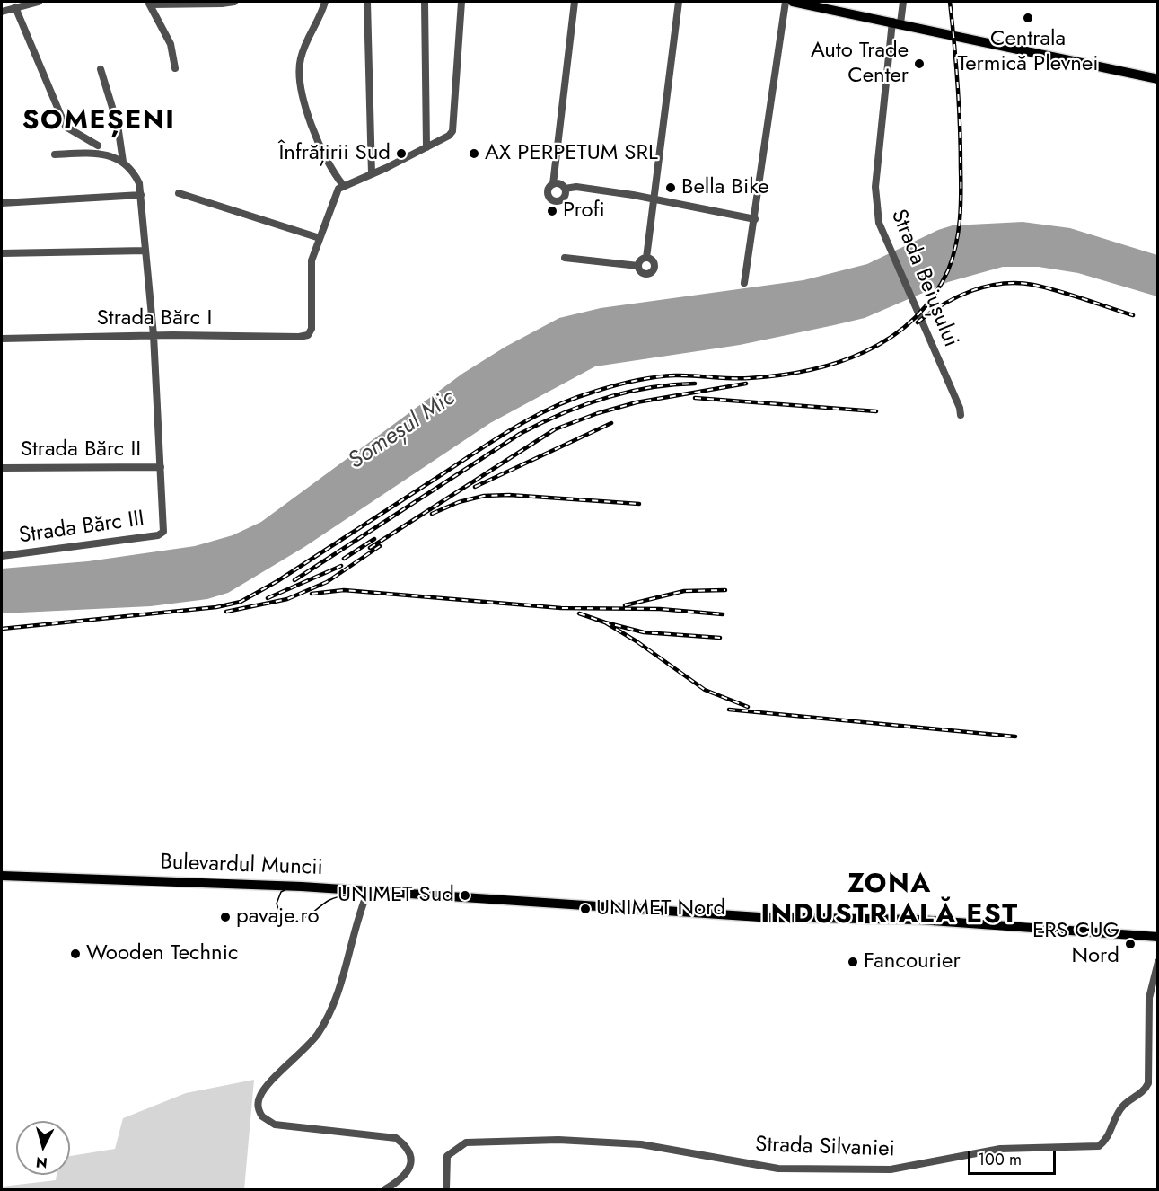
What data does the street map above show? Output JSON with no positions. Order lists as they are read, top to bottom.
{
  "streets": {
    "main road": ["Bulevardul Muncii"],
    "street": [
      "Strada Beiușului",
      "Strada Bărc I",
      "Strada Bărc II",
      "Strada Bărc III",
      "Strada Silvaniei"
    ]
  },
  "crossings": [
    ["Strada Bărc II", "Strada Bărc III"]
  ],
  "districts": ["SOMEȘENI", "ZONA INDUSTRIALĂ EST"],
  "water": ["Someșul Mic"],
  "places": [
    "Centrala Termică Plevnei",
    "Auto Trade Center",
    "Înfrățirii Sud",
    "AX PERPETUM SRL",
    "Bella Bike",
    "Profi",
    "UNIMET Sud",
    "UNIMET Nord",
    "pavaje.ro",
    "ERS CUG Nord",
    "Wooden Technic",
    "Fancourier"
  ],
  "scale_bar": "100 m",
  "north": "bottom"
}
